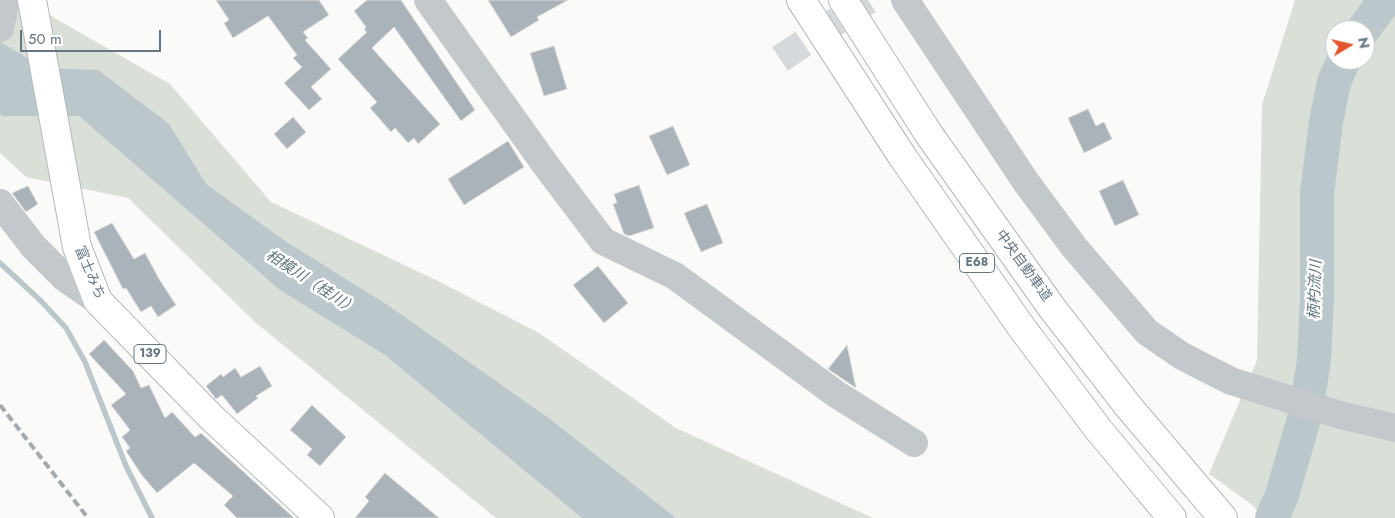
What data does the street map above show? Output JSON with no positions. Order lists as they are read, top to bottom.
{
  "streets": {
    "highway": [
      "E68",
      "中央自動車道",
      "富士みち",
      "139"
    ]
  },
  "water": ["相模川（桂川）", "柄杓流川"],
  "scale_bar": "50 m",
  "north": "right"
}
